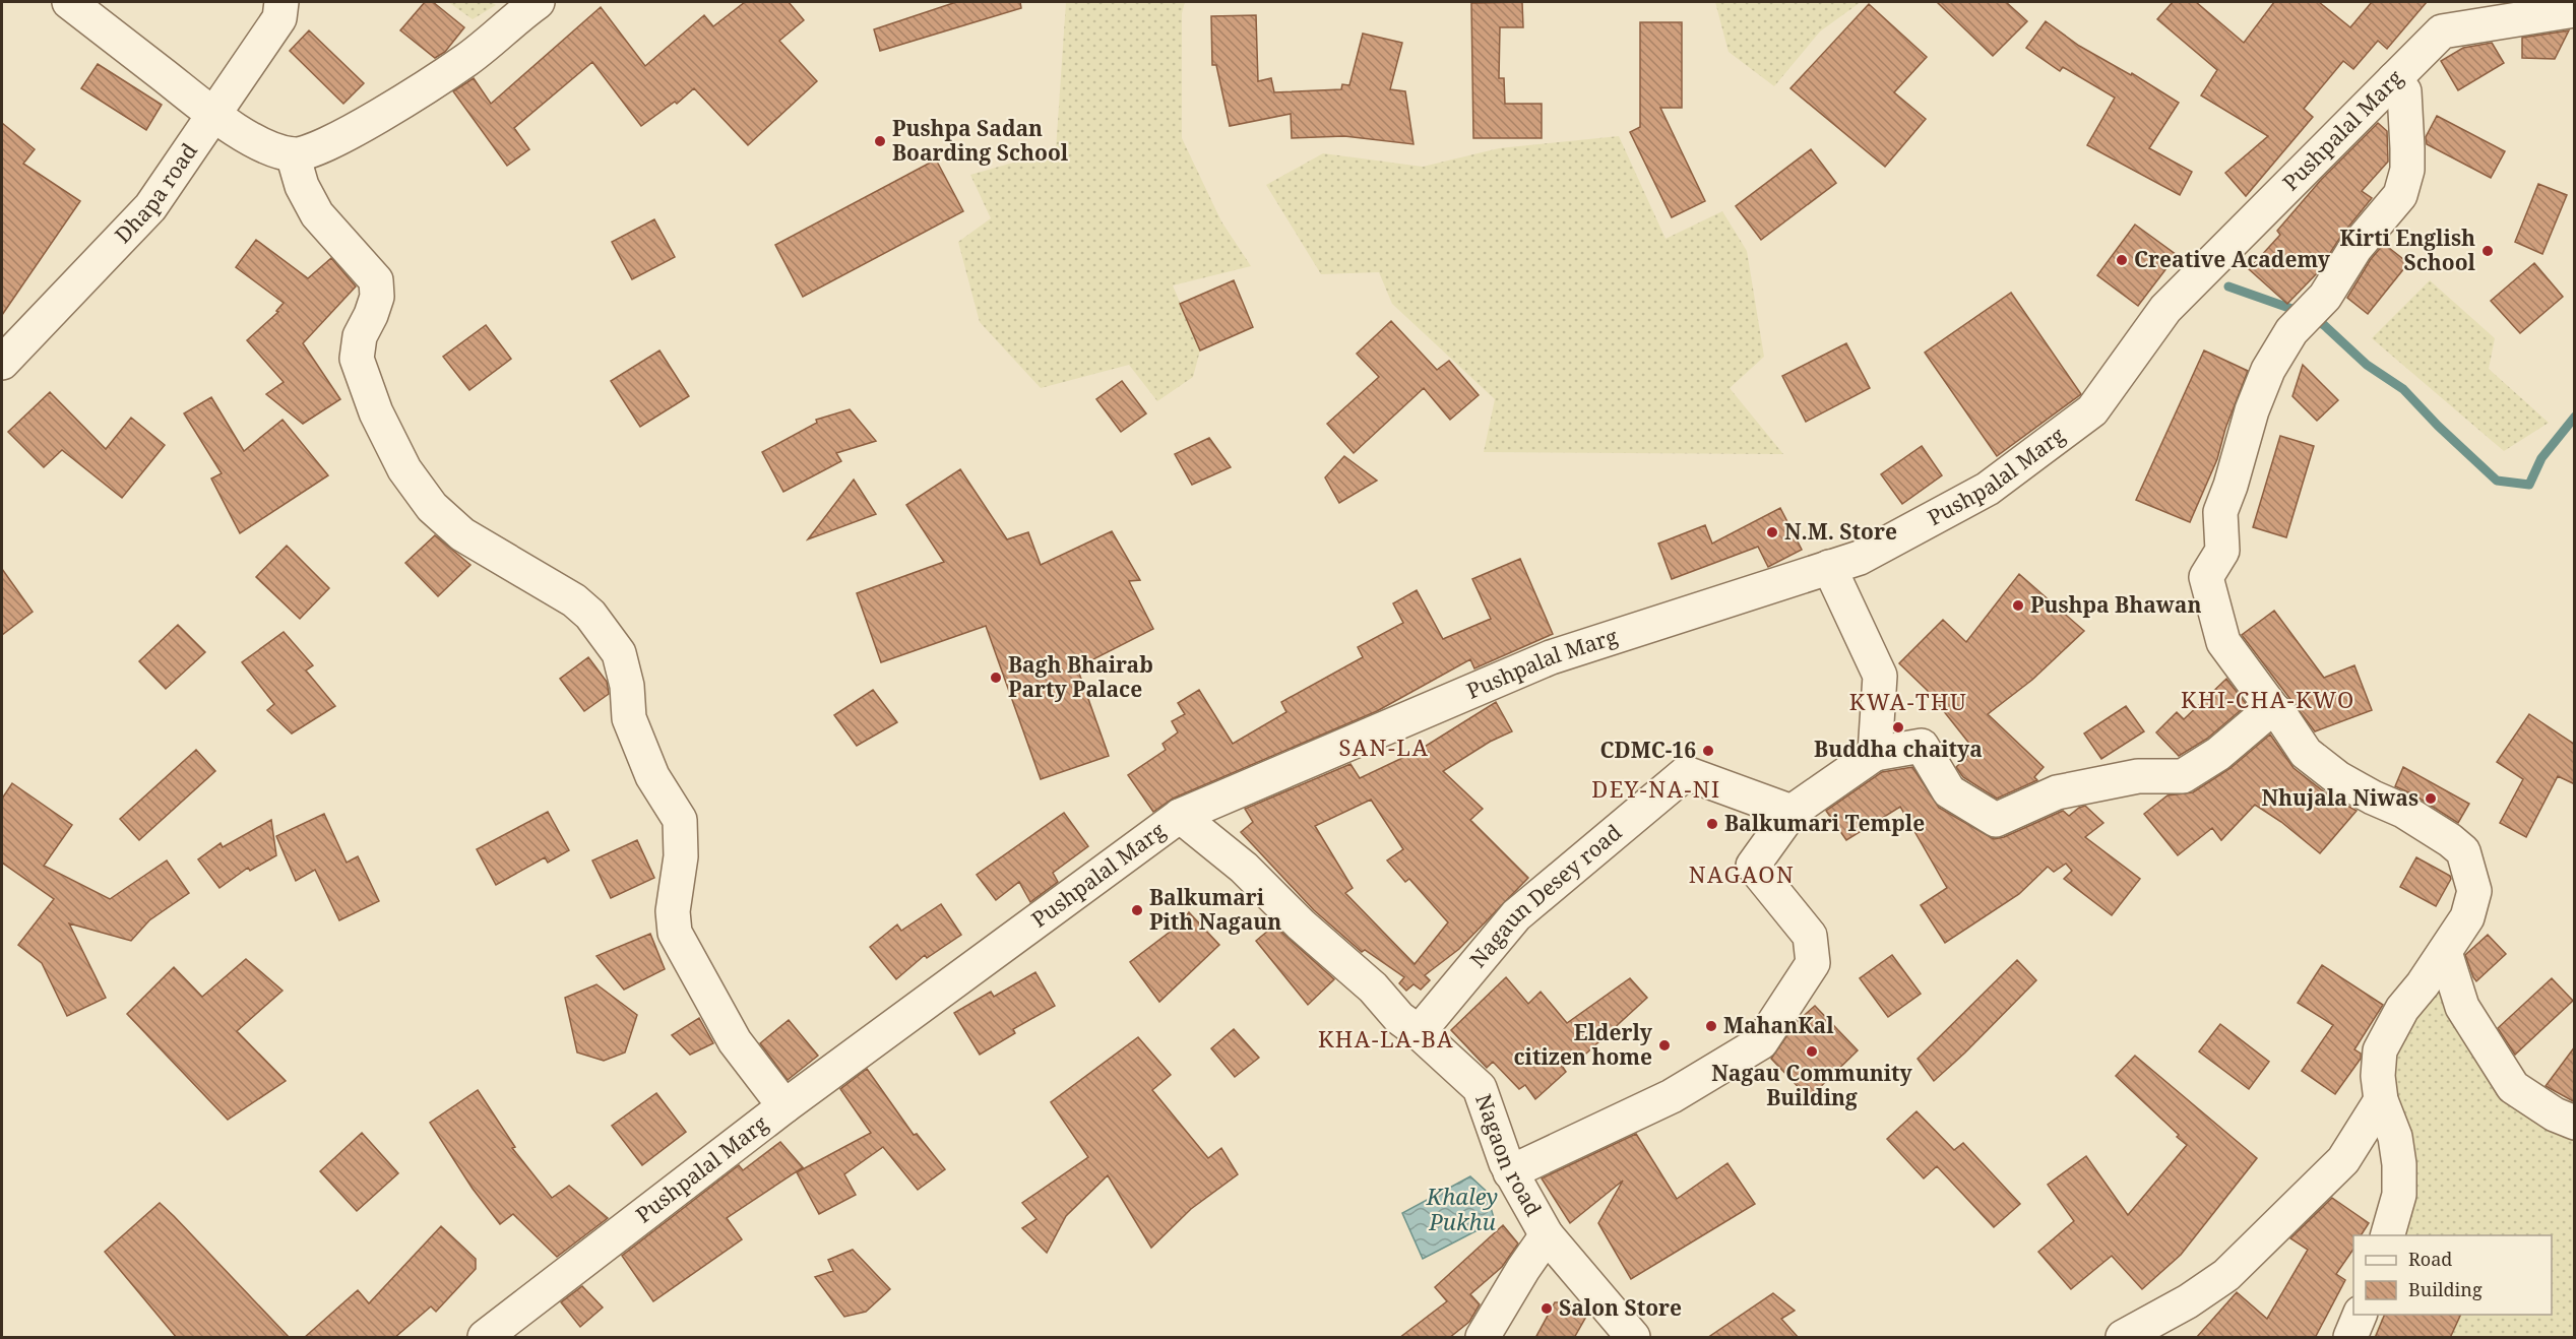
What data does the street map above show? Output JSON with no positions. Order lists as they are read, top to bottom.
{
  "streets": {
    "street": [
      "Pushpalal Marg",
      "Dhapa road",
      "Nagaun Desey road",
      "Nagaon road"
    ]
  },
  "crossings": [
    ["Pushpalal Marg", "Nagaon road"],
    ["Nagaun Desey road", "Nagaon road"]
  ],
  "districts": [
    "KHI-CHA-KWO",
    "KWA-THU",
    "SAN-LA",
    "DEY-NA-NI",
    "NAGAON",
    "KHA-LA-BA"
  ],
  "water": ["Khaley Pukhu"],
  "places": [
    "Pushpa Sadan Boarding School",
    "Kirti English School",
    "Creative Academy",
    "N.M. Store",
    "Pushpa Bhawan",
    "Bagh Bhairab Party Palace",
    "Buddha chaitya",
    "CDMC-16",
    "Nhujala Niwas",
    "Balkumari Temple",
    "Balkumari Pith Nagaun",
    "MahanKal",
    "Elderly citizen home",
    "Nagau Community Building",
    "Salon Store"
  ],
  "legend": ["Road", "Building"]
}
